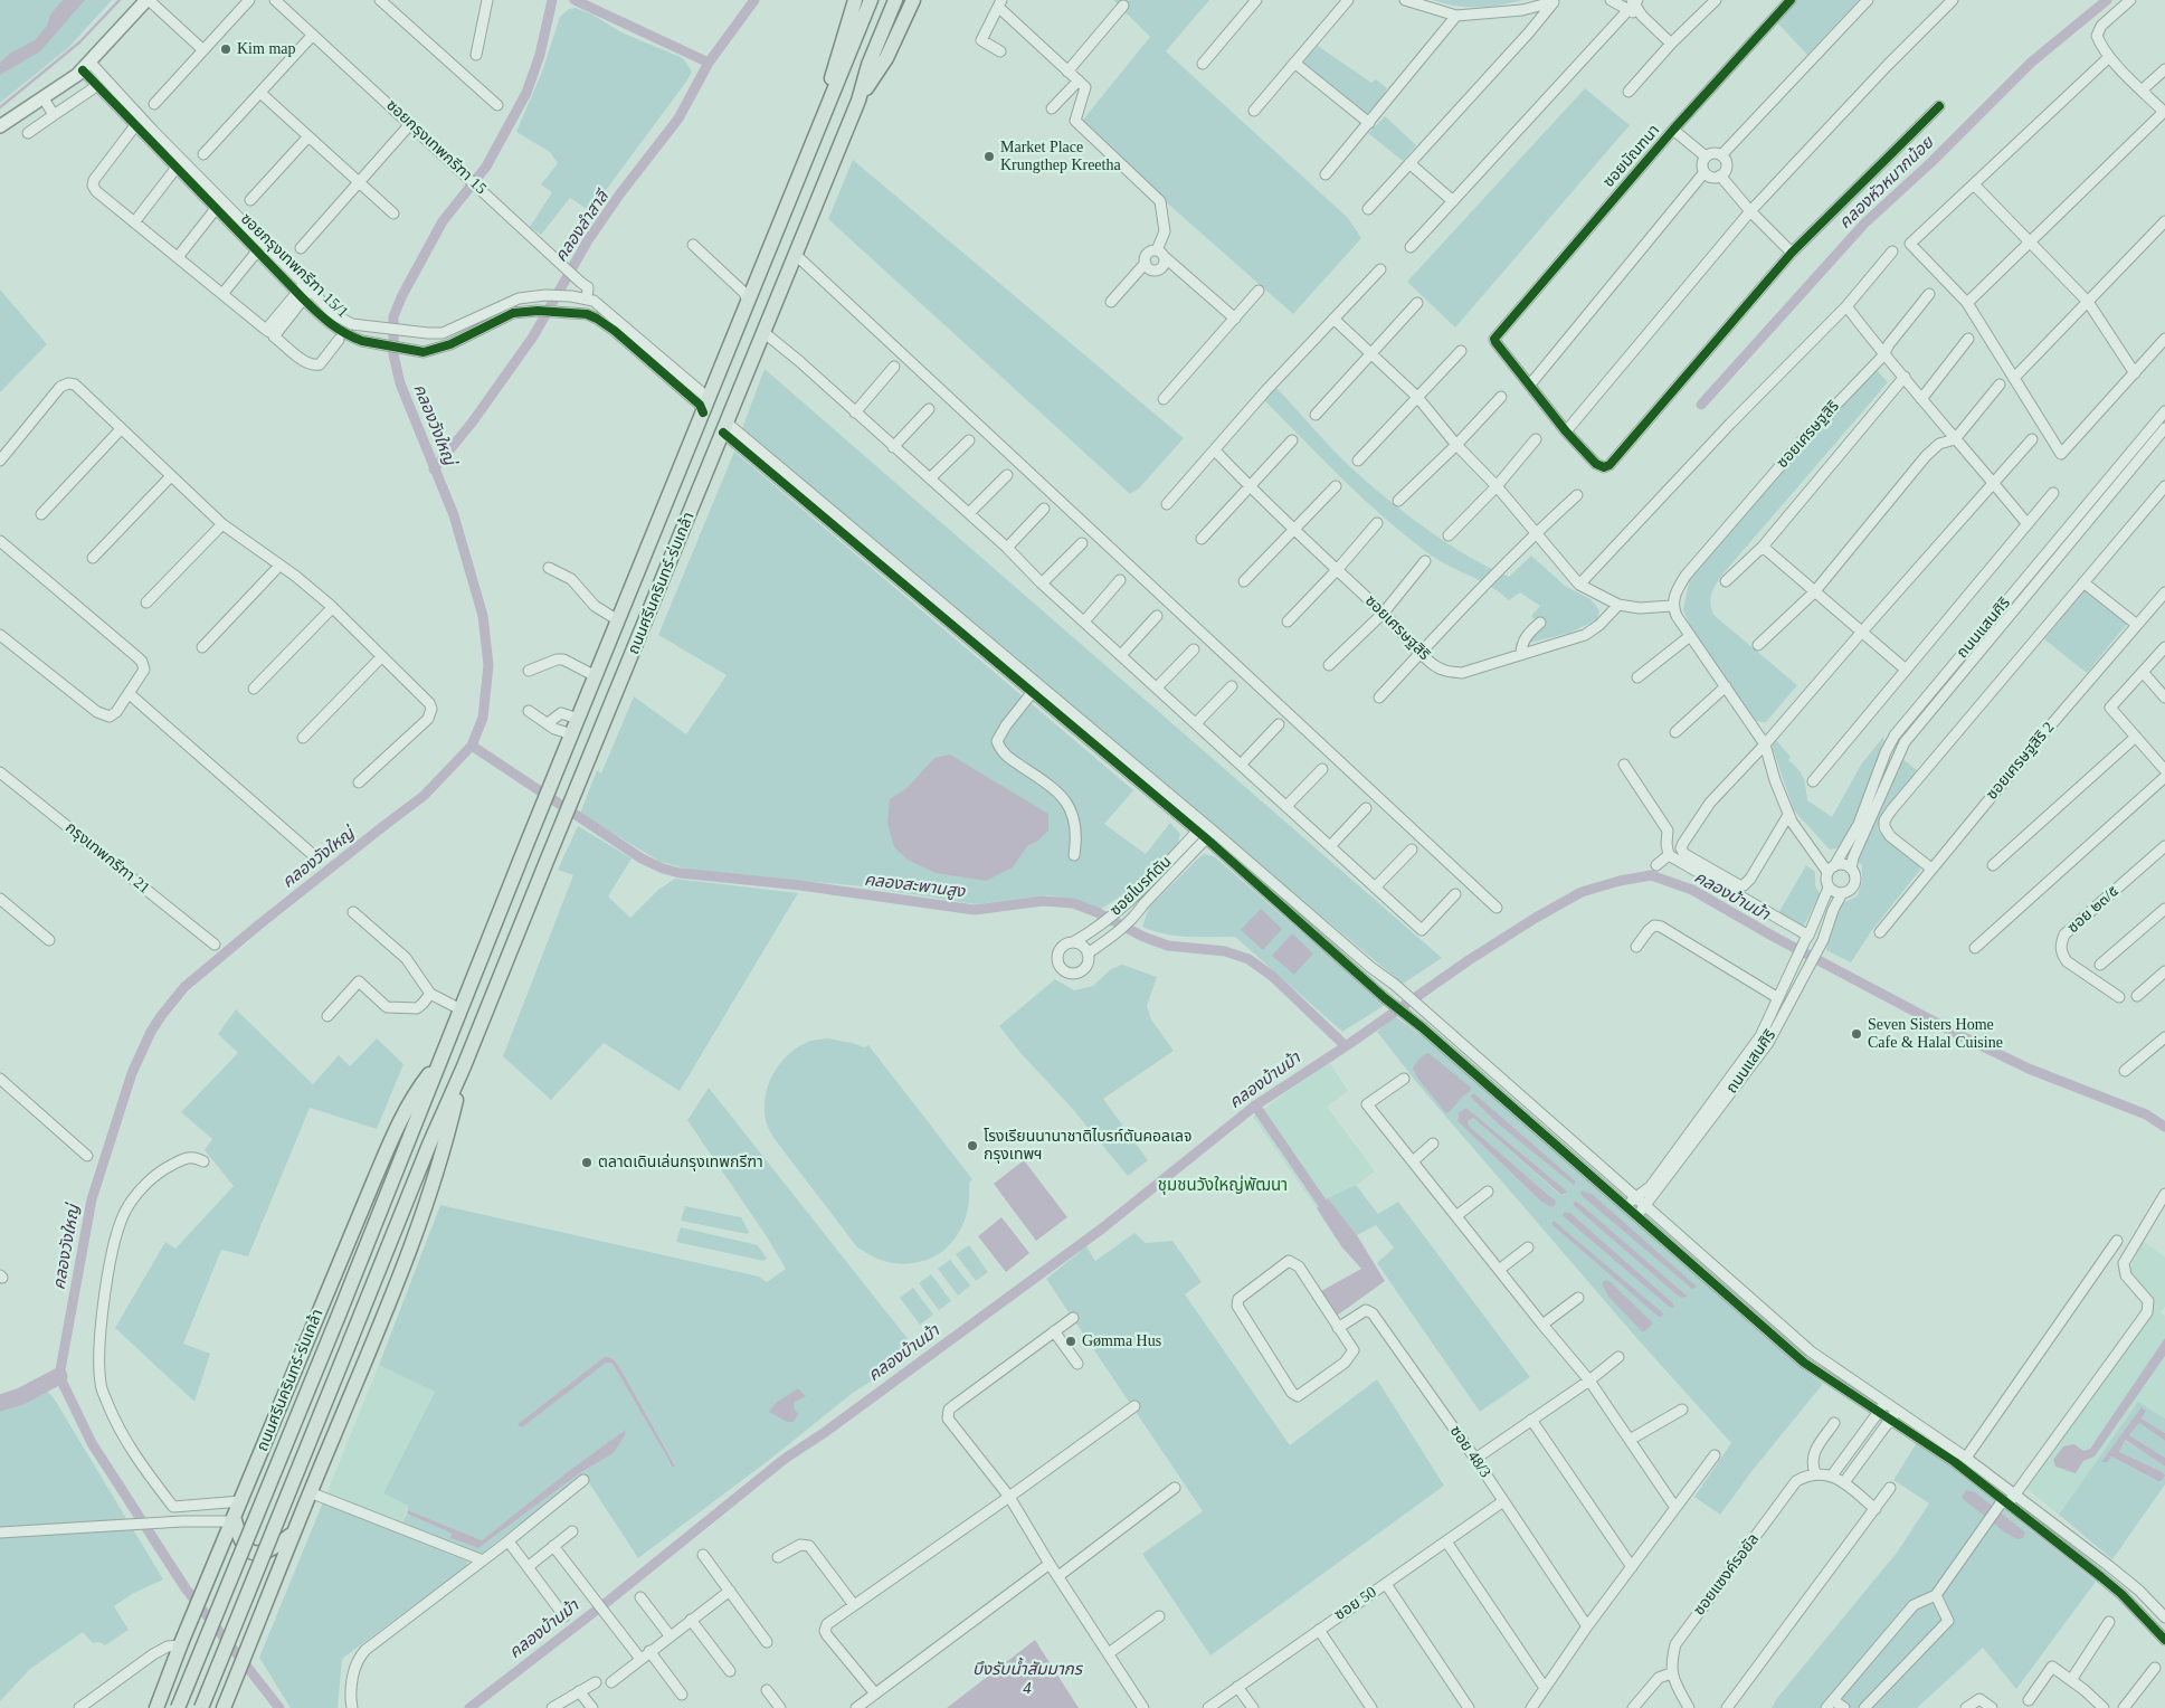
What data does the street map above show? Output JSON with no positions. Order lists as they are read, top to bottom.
{
  "streets": {
    "main road": ["ถนนศรีนครินทร์-ร่มเกล้า"],
    "street": [
      "ซอยกรุงเทพกรีฑา 15",
      "ซอยมัณฑนา",
      "ซอยกรุงเทพกรีฑา 15/1",
      "ซอยเศรษฐสิริ",
      "ถนนแสนศิริ",
      "ซอยเศรษฐสิริ 2",
      "กรุงเทพกรีฑา 21",
      "ซอยไบรท์ตัน",
      "ซอย ๒๓/๕",
      "ซอย 48/3",
      "ซอยแซงค์รอยัล",
      "ซอย 50"
    ]
  },
  "crossings": [
    ["ซอยกรุงเทพกรีฑา 15", "ซอยกรุงเทพกรีฑา 15/1"],
    ["ซอยกรุงเทพกรีฑา 15/1", "ถนนศรีนครินทร์-ร่มเกล้า"],
    ["ซอย 48/3", "ซอย 50"]
  ],
  "districts": ["ชุมชนวังใหญ่พัฒนา"],
  "water": [
    "คลองหัวหมากน้อย",
    "คลองลำสาลี",
    "คลองวังใหญ่",
    "คลองสะพานสูง",
    "คลองบ้านม้า",
    "บึงรับน้ำสัมมากร 4"
  ],
  "places": [
    "Kim map",
    "Market Place Krungthep Kreetha",
    "Seven Sisters Home Cafe & Halal Cuisine",
    "โรงเรียนนานาชาติไบรท์ตันคอลเลจ กรุงเทพฯ",
    "ตลาดเดินเล่นกรุงเทพกรีฑา",
    "Gømma Hus"
  ]
}
